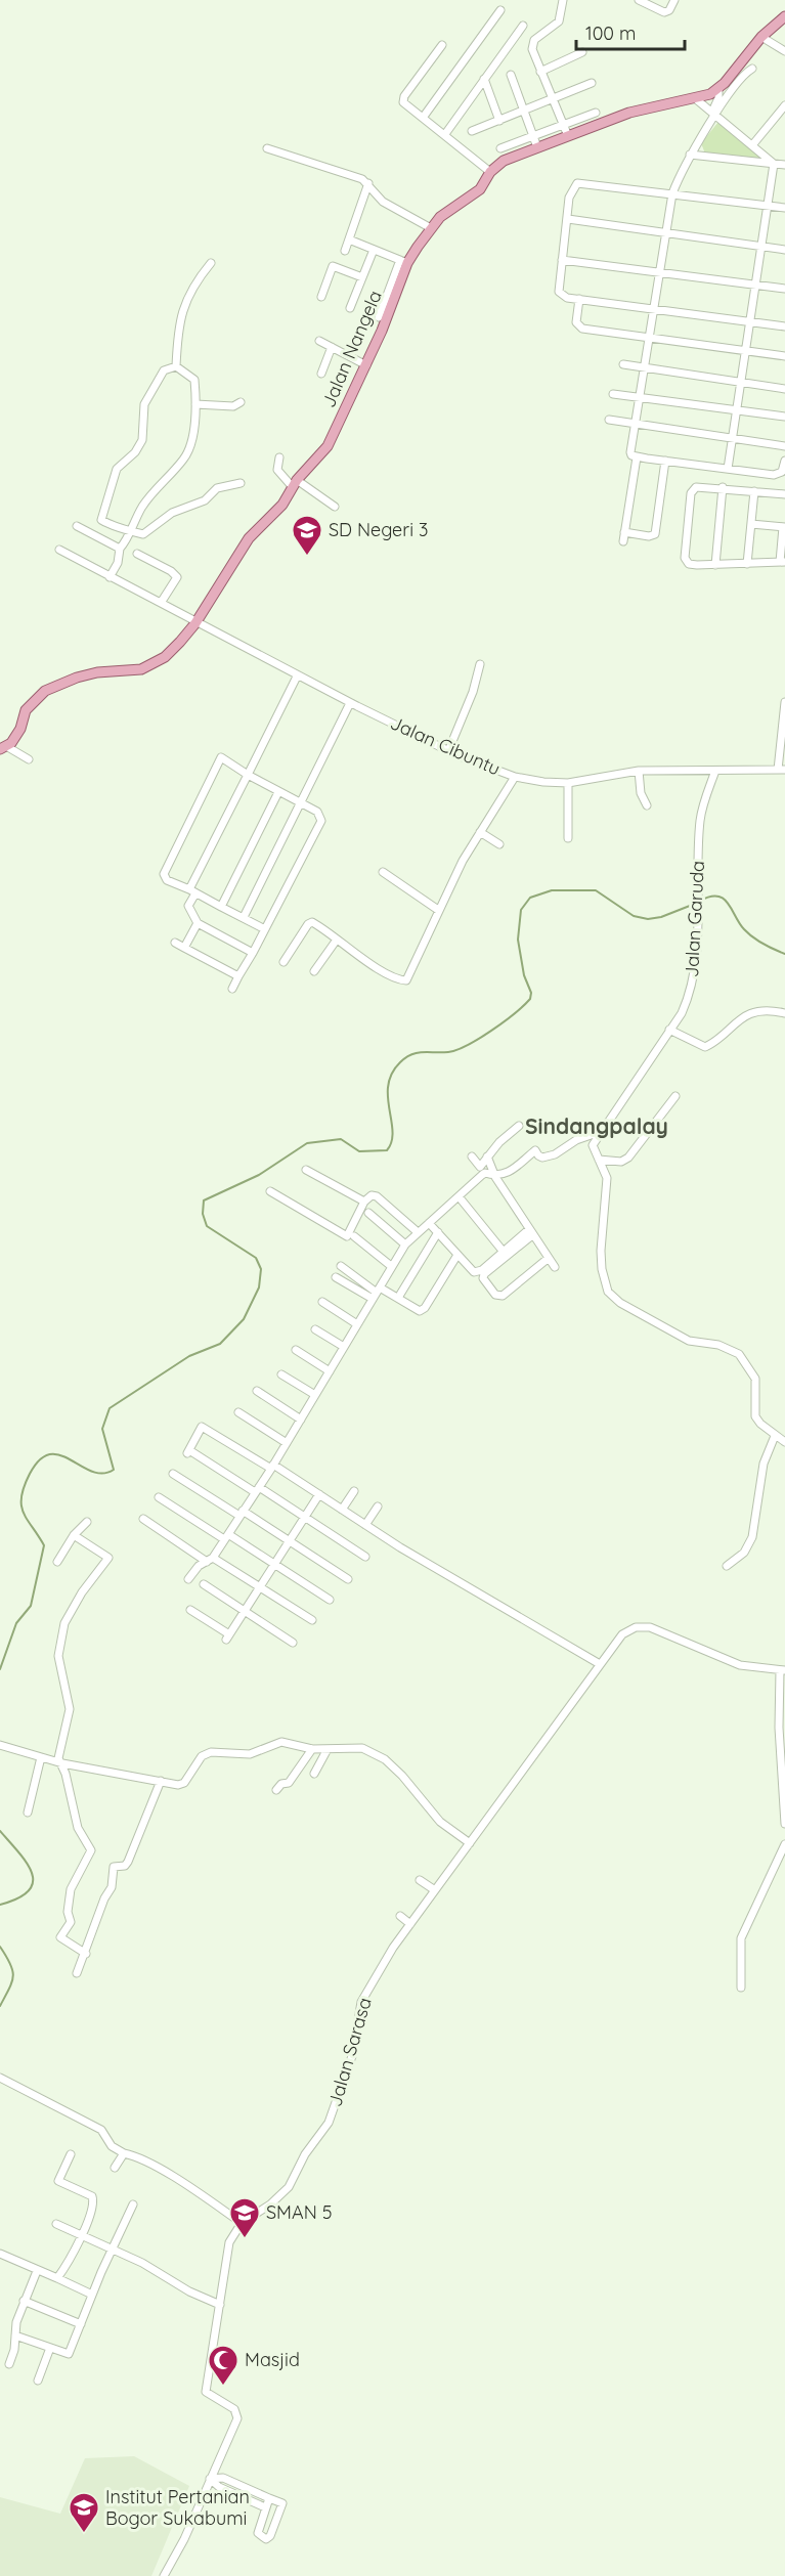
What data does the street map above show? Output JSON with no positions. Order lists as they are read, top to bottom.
{
  "streets": {
    "main road": ["Jalan Nangela"],
    "street": ["Jalan Cibuntu", "Jalan Garuda", "Jalan Sarasa"]
  },
  "crossings": [
    ["Jalan Nangela", "Jalan Cibuntu"],
    ["Jalan Cibuntu", "Jalan Garuda"]
  ],
  "districts": ["Sindangpalay"],
  "places": {
    "school or university": ["SD Negeri 3", "SMAN 5", "Institut Pertanian Bogor Sukabumi"],
    "mosque": ["Masjid"]
  },
  "scale_bar": "100 m"
}
